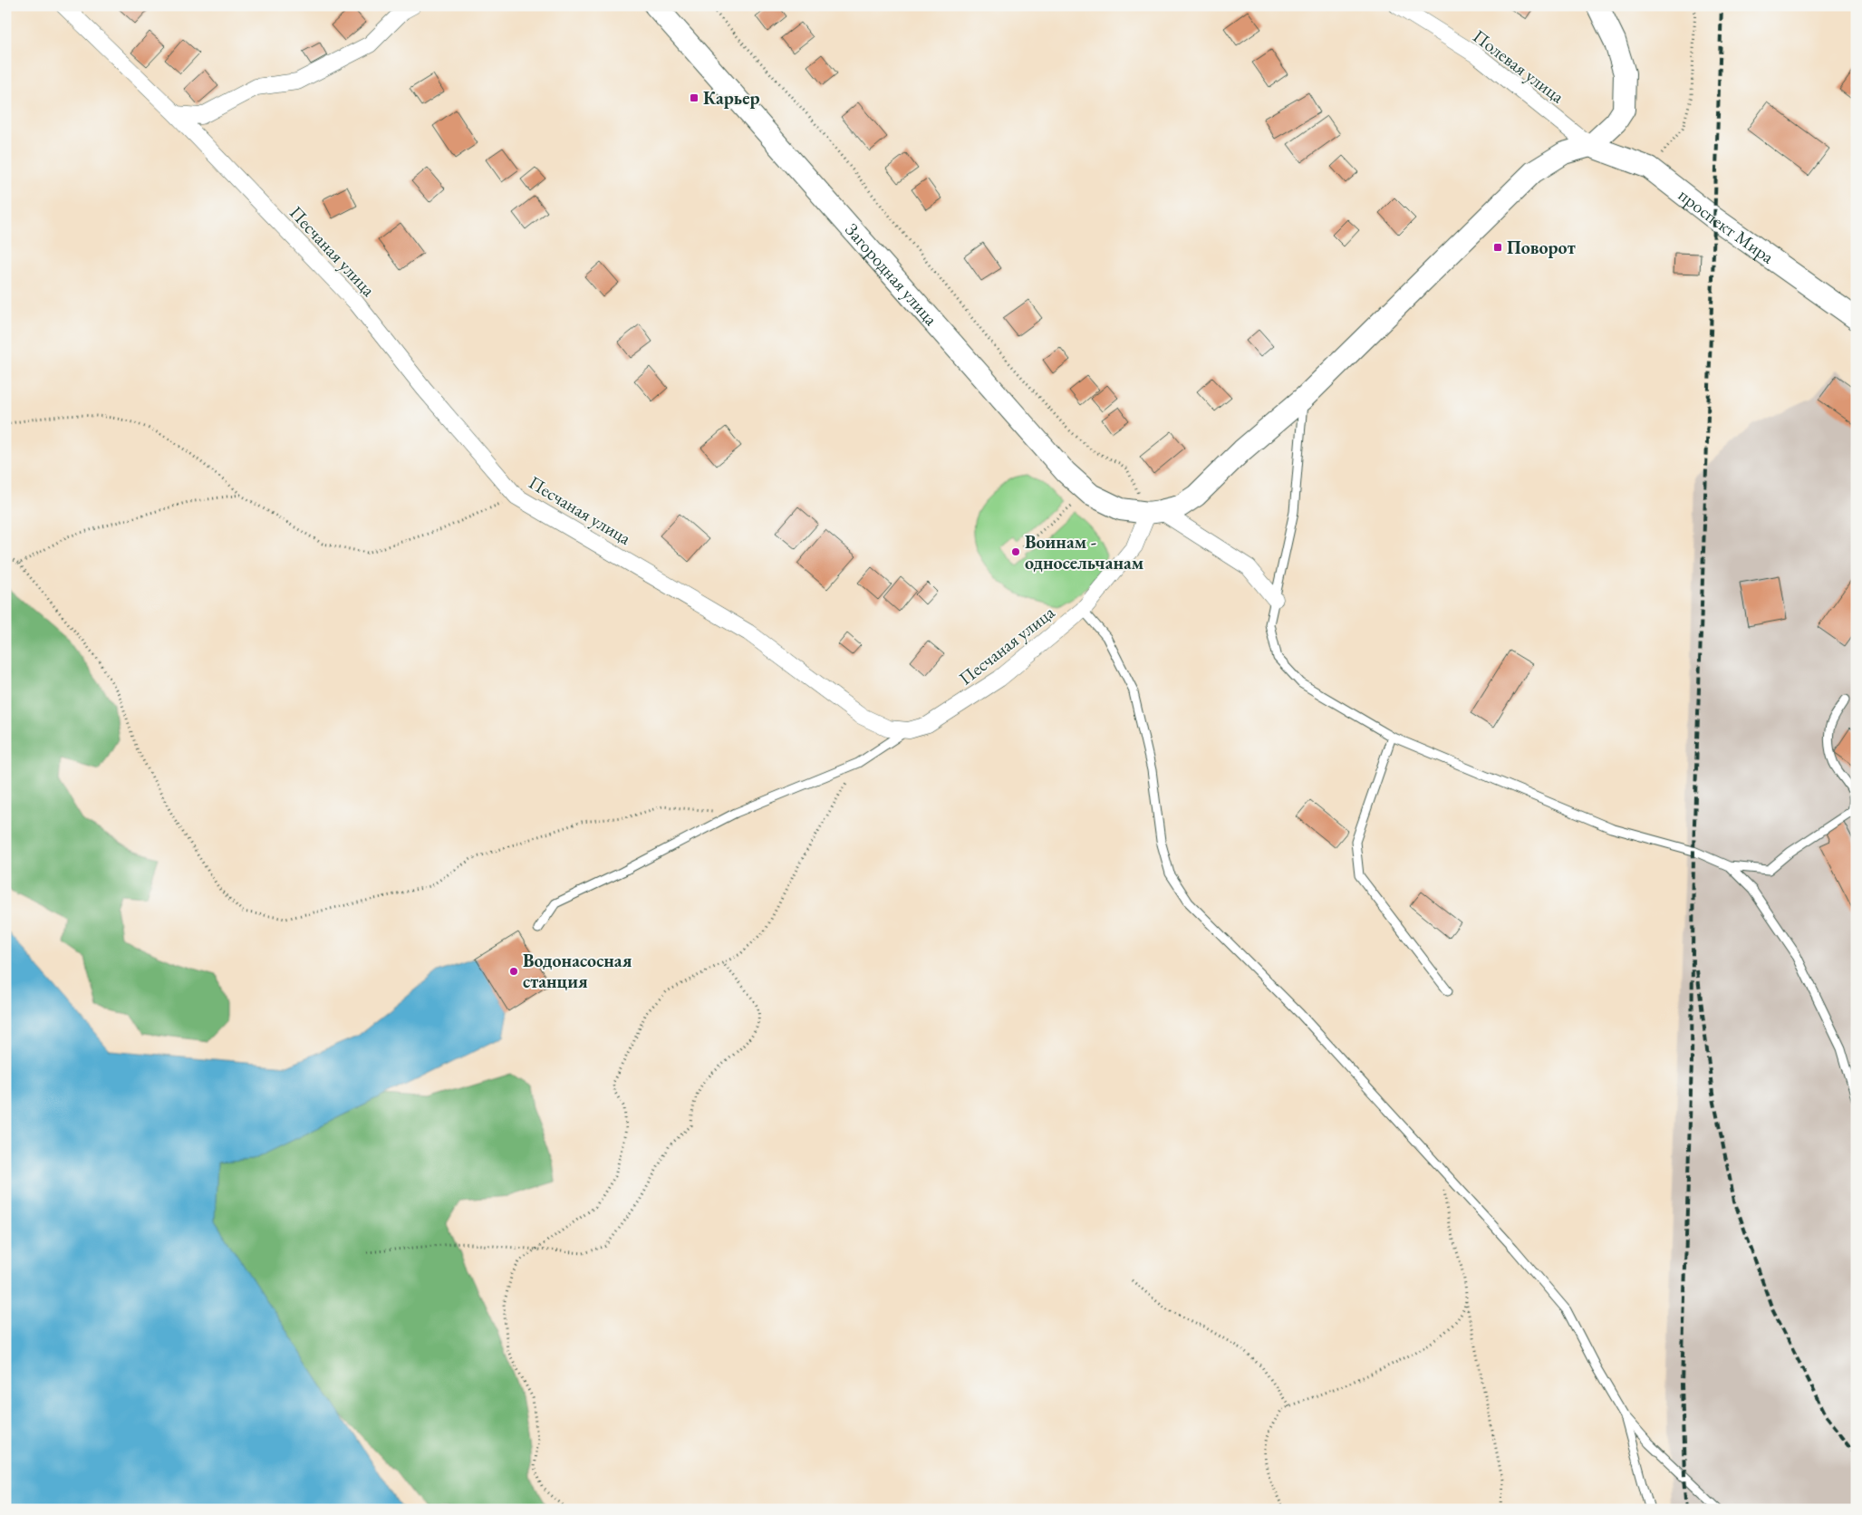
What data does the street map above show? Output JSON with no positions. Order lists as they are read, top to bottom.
{
  "streets": {
    "street": [
      "Полевая улица",
      "проспект Мира",
      "Песчаная улица",
      "Загородная улица"
    ]
  },
  "crossings": [
    ["Полевая улица", "проспект Мира"],
    ["Песчаная улица", "Загородная улица"]
  ],
  "places": {
    "transit": ["Карьер", "Поворот"],
    "other": ["Воинам - односельчанам", "Водонасосная станция"]
  }
}
